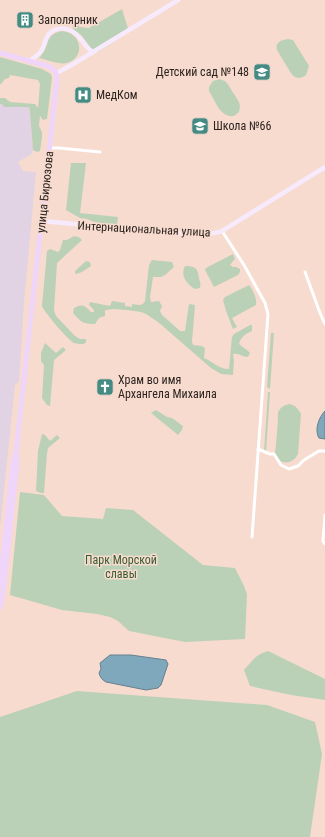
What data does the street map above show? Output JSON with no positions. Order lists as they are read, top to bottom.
{
  "streets": {
    "main road": ["улица Бирюзова", "Интернациональная улица"]
  },
  "crossings": [
    ["улица Бирюзова", "Интернациональная улица"]
  ],
  "parks": ["Парк Морской славы"],
  "places": {
    "building": ["Заполярник"],
    "school or university": ["Детский сад №148", "Школа №66"],
    "hospital": ["МедКом"],
    "church": ["Храм во имя Архангела Михаила"]
  }
}
